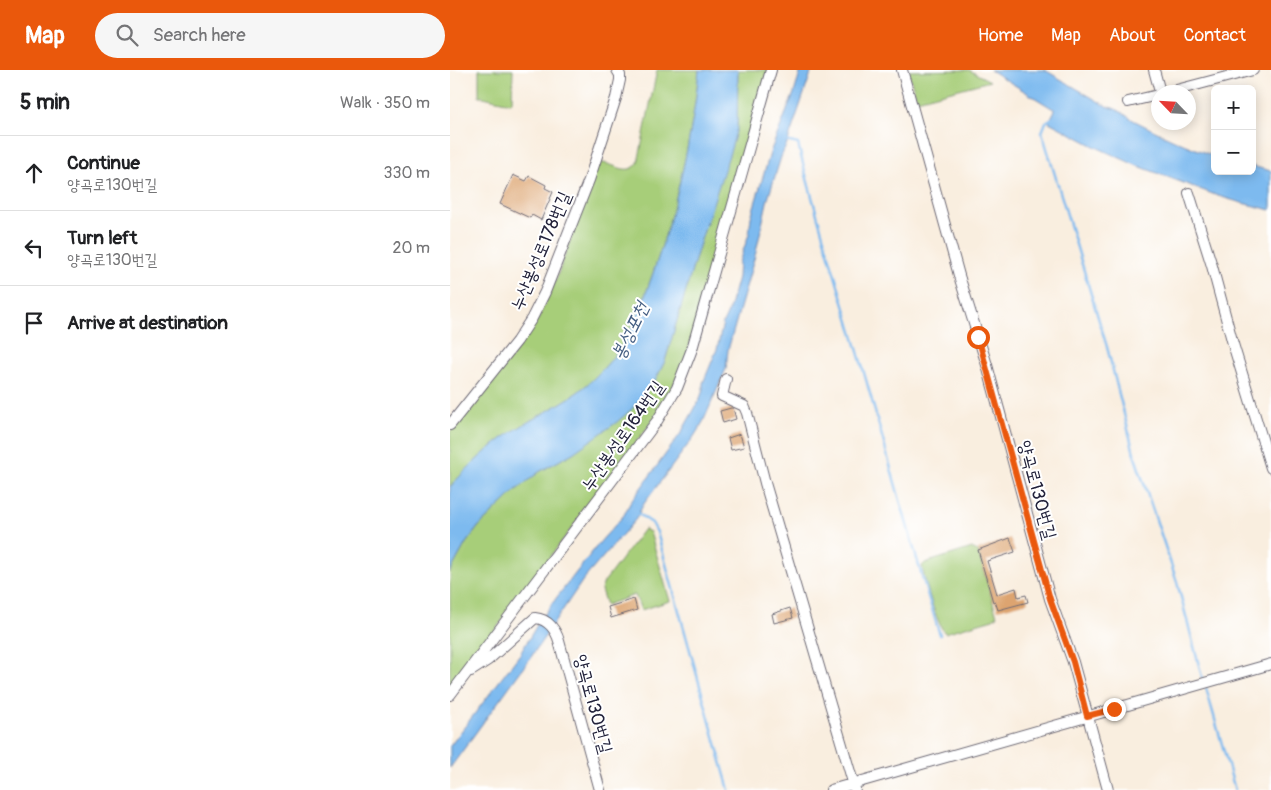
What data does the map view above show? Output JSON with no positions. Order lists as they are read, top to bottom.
{
  "streets": {
    "lane": ["누산봉성로178번길", "누산봉성로164번길", "양곡로130번길"]
  },
  "crossings": [
    ["누산봉성로164번길", "양곡로130번길"]
  ],
  "water": ["봉성포천"],
  "north": "top left",
  "page": {
    "header": "Map",
    "search": "Search here",
    "nav": [
      "Home",
      "Map",
      "About",
      "Contact"
    ],
    "heading": ["5 min", "Walk · 350 m"],
    "map_buttons": ["+", "−"],
    "list": [
      ["Continue", "양곡로130번길", "330 m"],
      ["Turn left", "양곡로130번길", "20 m"],
      "Arrive at destination"
    ]
  }
}
